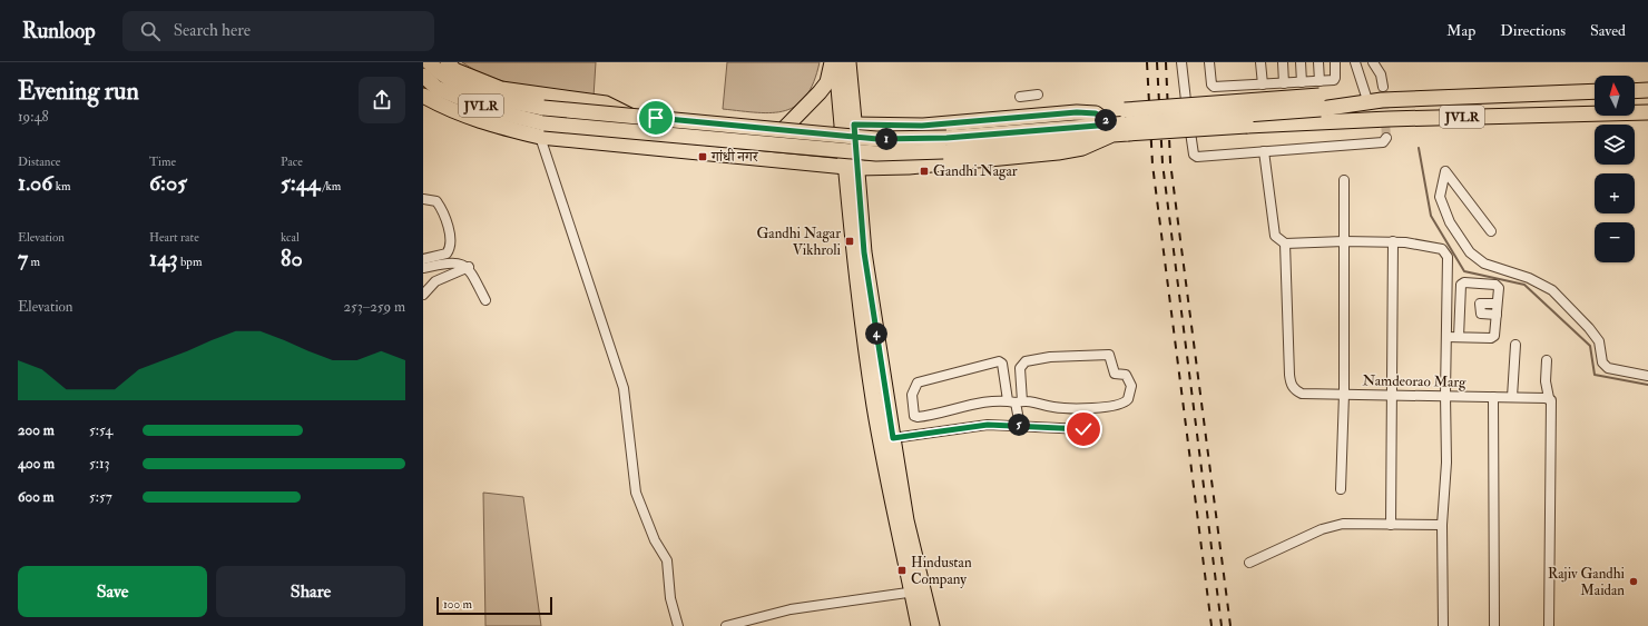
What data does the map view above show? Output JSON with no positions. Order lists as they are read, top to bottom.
{
  "streets": {
    "main road": ["JVLR"],
    "street": ["Namdeorao Marg"]
  },
  "places": {
    "transit": [
      "गांधी नगर",
      "Gandhi Nagar",
      "Gandhi Nagar Vikhroli",
      "Hindustan Company"
    ],
    "other": ["Rajiv Gandhi Maidan"]
  },
  "scale_bar": "100 m",
  "north": "top",
  "page": {
    "header": "Runloop",
    "search": "Search here",
    "nav": ["Map", "Directions", "Saved"],
    "heading": ["Evening run", "19:48"],
    "map_buttons": ["+", "−"],
    "pins": [
      "2",
      "1",
      "4",
      "5"
    ],
    "stats": [
      ["Distance", "1.06 km"],
      ["Time", "6:05"],
      ["Pace", "5:44 /km"],
      ["Elevation", "7 m"],
      ["Heart rate", "143 bpm"],
      ["kcal", "80"]
    ],
    "chart": ["Elevation", "253–259 m"],
    "list": [
      {
        "name": "200 m",
        "note": "5:54"
      },
      {
        "name": "400 m",
        "note": "5:13"
      },
      {
        "name": "600 m",
        "note": "5:57"
      }
    ],
    "buttons": ["Save", "Share"],
    "scale": "100 m"
  }
}
